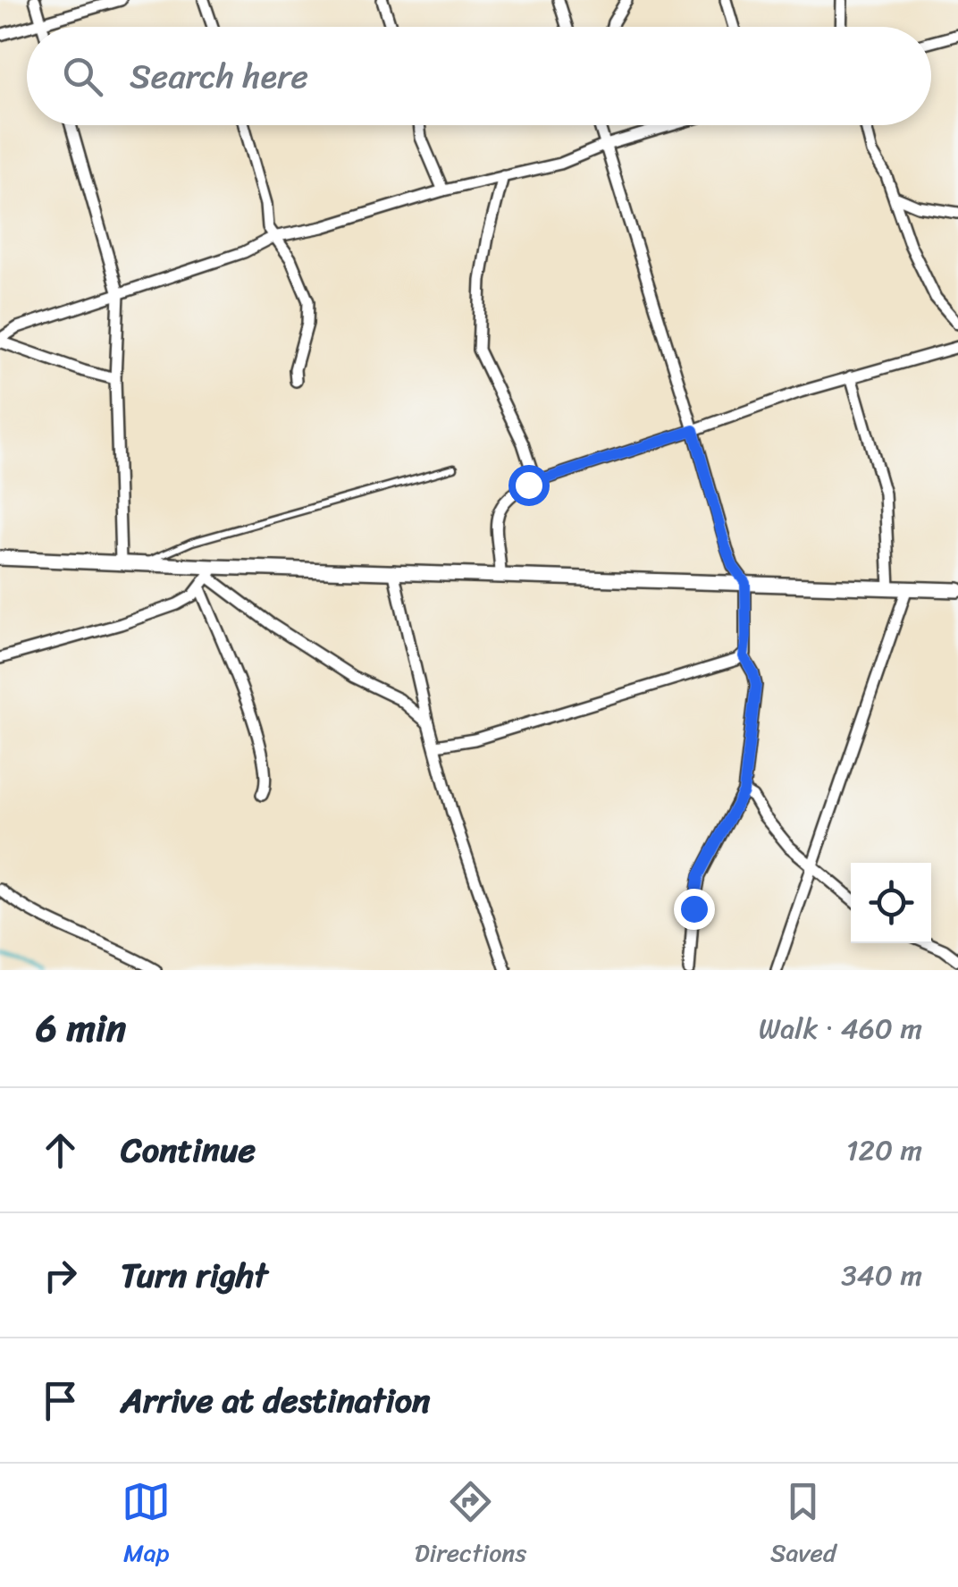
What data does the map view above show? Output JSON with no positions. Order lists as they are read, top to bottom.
{
  "page": {
    "search": "Search here",
    "heading": ["6 min", "Walk · 460 m"],
    "list": [
      ["Continue", "120 m"],
      ["Turn right", "340 m"],
      "Arrive at destination"
    ],
    "nav": ["Map", "Directions", "Saved"]
  }
}
